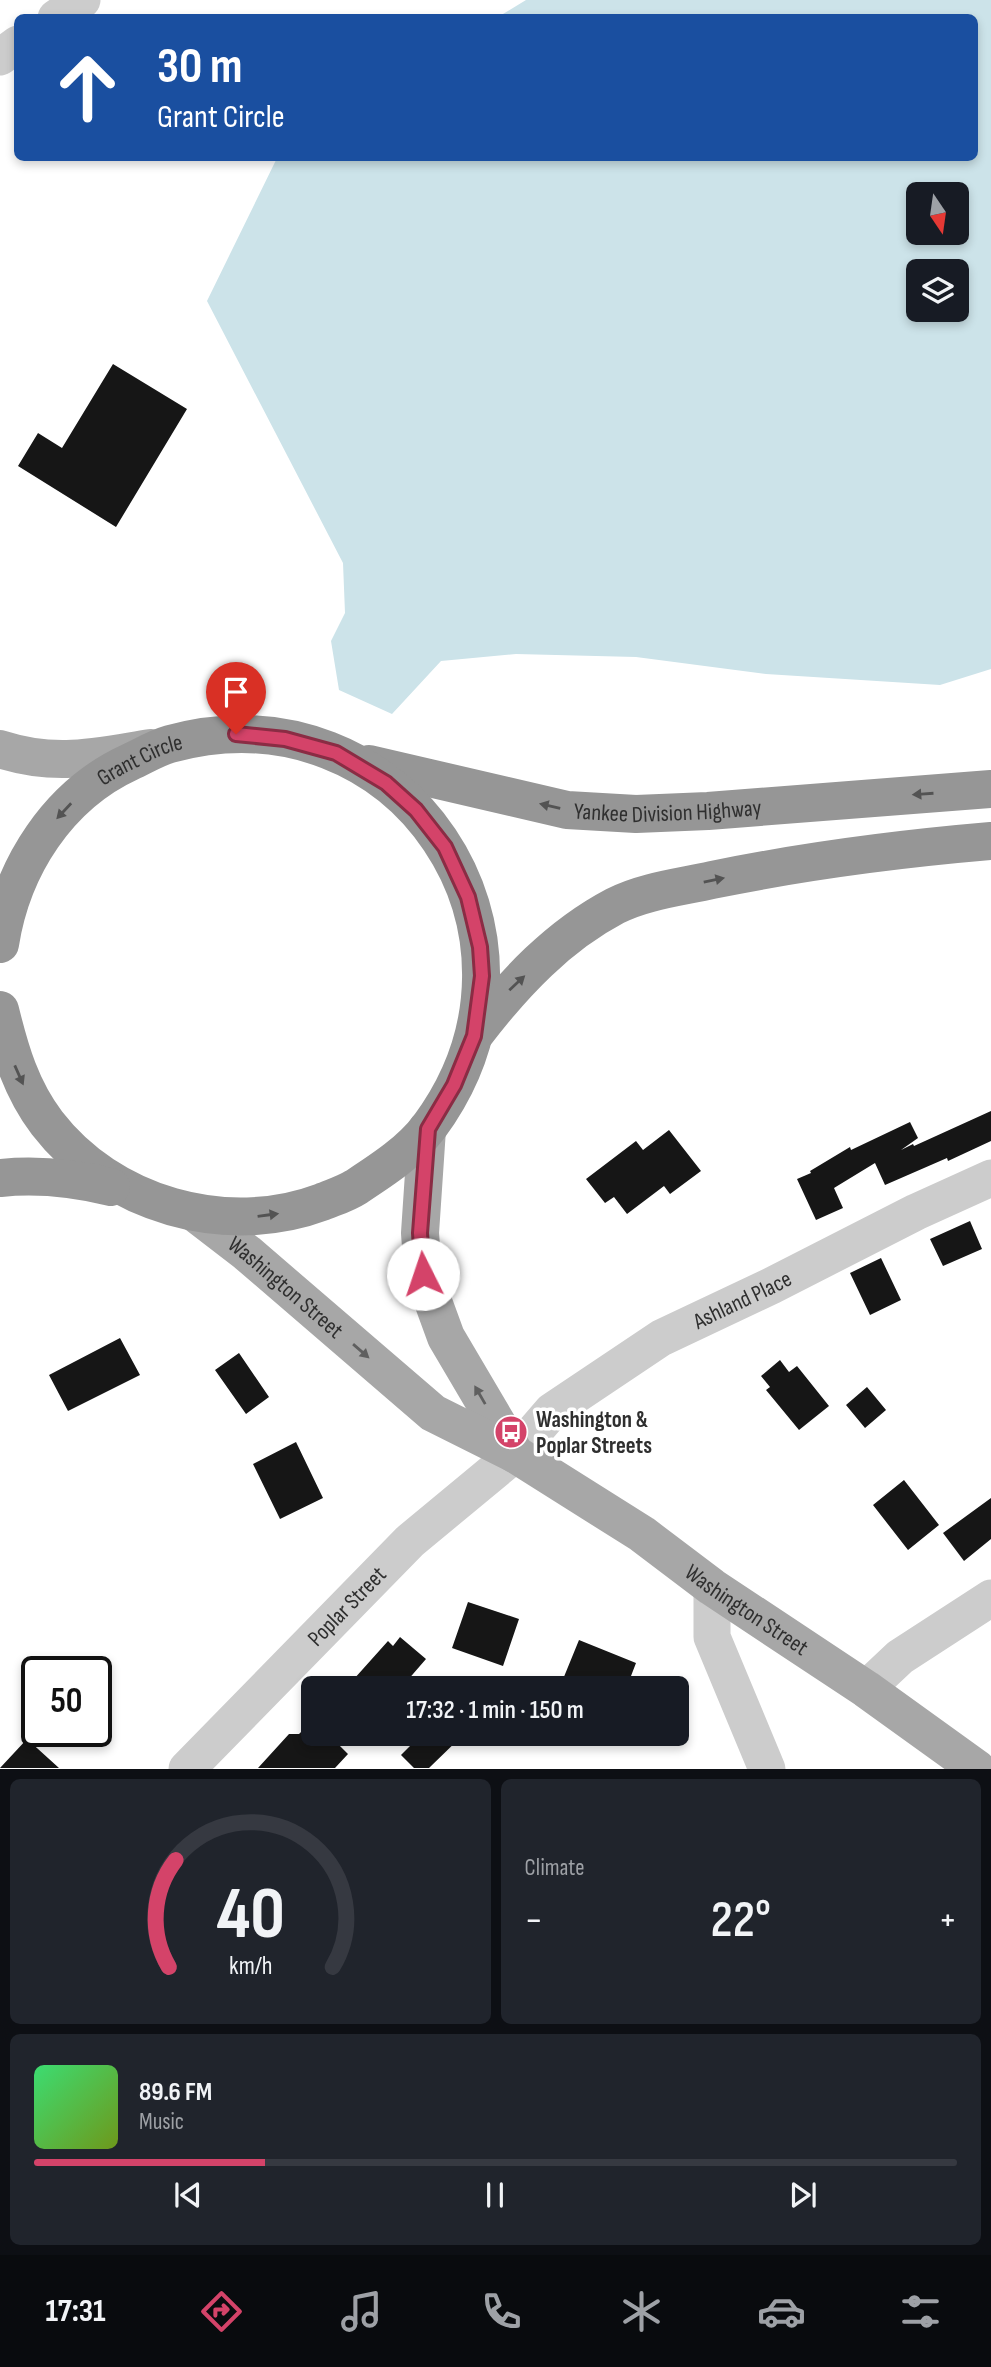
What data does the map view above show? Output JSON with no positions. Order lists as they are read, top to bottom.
{
  "streets": {
    "highway": ["Grant Circle", "Yankee Division Highway"],
    "main road": ["Washington Street"],
    "street": ["Ashland Place", "Poplar Street"]
  },
  "crossings": [
    ["Grant Circle", "Yankee Division Highway"],
    ["Grant Circle", "Washington Street"],
    ["Washington Street", "Ashland Place"],
    ["Washington Street", "Poplar Street"],
    ["Ashland Place", "Poplar Street"]
  ],
  "one_way": ["Yankee Division Highway"],
  "places": {
    "bus stop": ["Washington & Poplar Streets"]
  },
  "north": "bottom",
  "page": {
    "turn": ["30 m", "Grant Circle"],
    "limit": "50",
    "trip": "17:32 · 1 min · 150 m",
    "tile": "Climate",
    "heat": ["−", "22°", "+"],
    "song": ["89.6 FM", "Music"],
    "tabs": "17:31",
    "gauge": ["40", "km/h"]
  }
}
